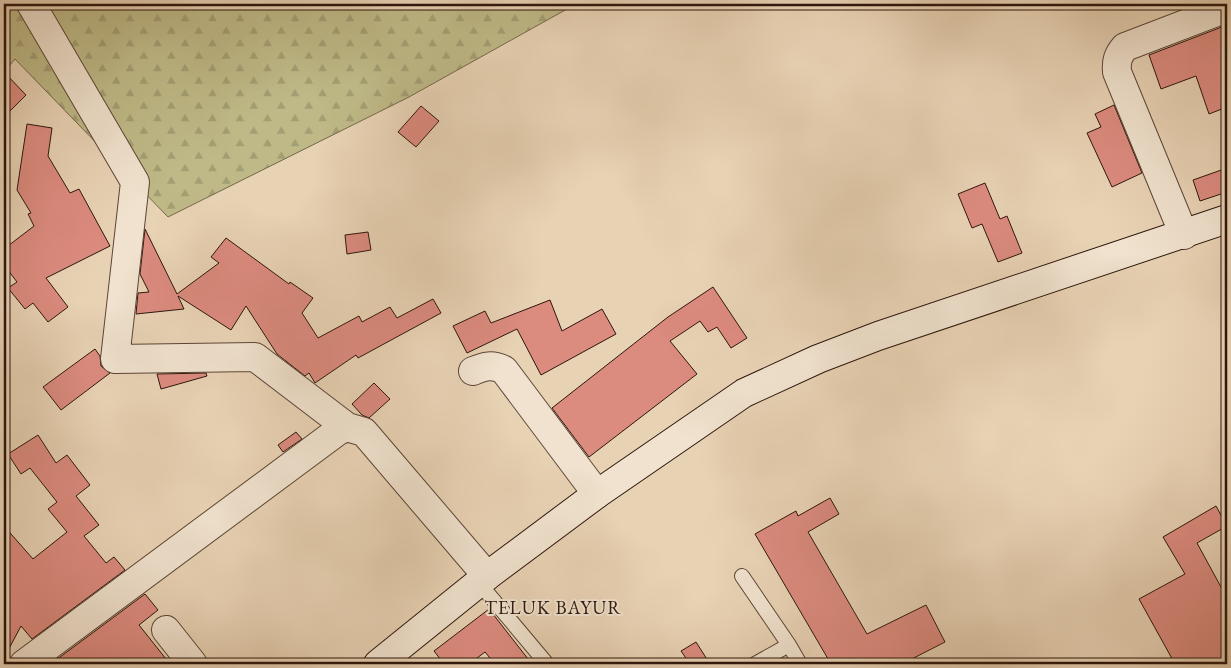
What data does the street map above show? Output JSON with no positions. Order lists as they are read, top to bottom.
{
  "districts": ["TELUK BAYUR"]
}
